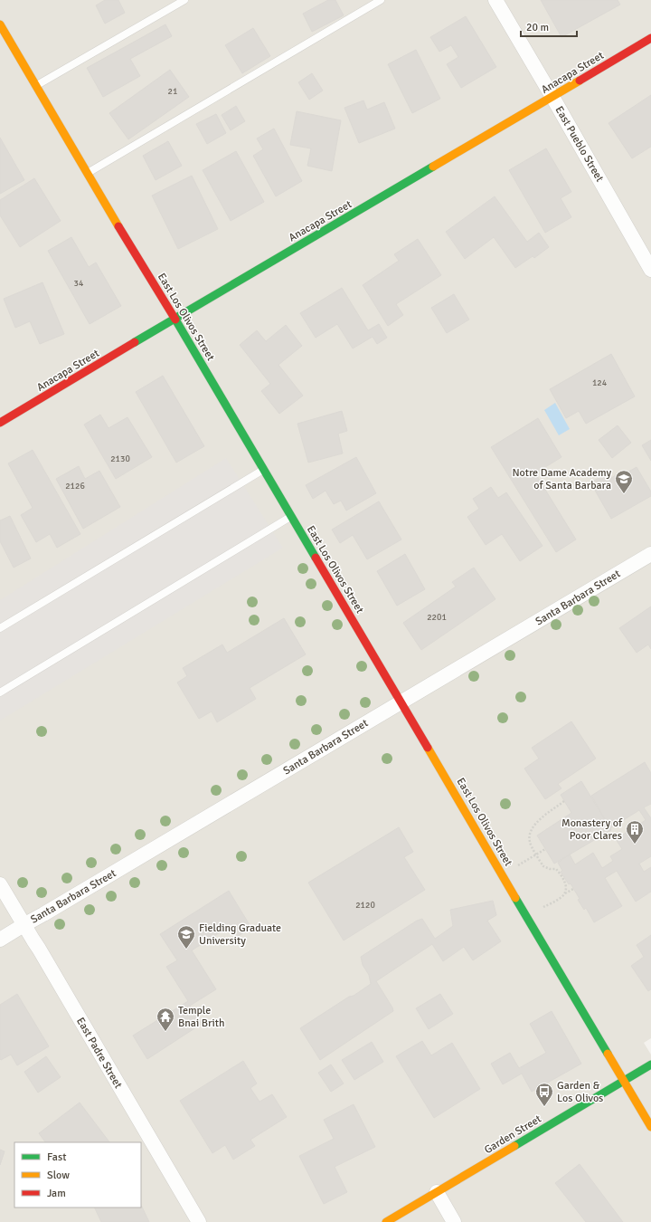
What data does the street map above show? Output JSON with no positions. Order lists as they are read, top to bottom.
{
  "streets": {
    "street": [
      "Anacapa Street",
      "East Pueblo Street",
      "East Los Olivos Street",
      "Santa Barbara Street",
      "East Padre Street",
      "Garden Street"
    ]
  },
  "crossings": [
    ["Anacapa Street", "East Pueblo Street"],
    ["Anacapa Street", "East Los Olivos Street"],
    ["East Los Olivos Street", "Santa Barbara Street"],
    ["East Los Olivos Street", "Garden Street"],
    ["Santa Barbara Street", "East Padre Street"]
  ],
  "places": {
    "school or university": ["Notre Dame Academy of Santa Barbara", "Fielding Graduate University"],
    "building": ["Monastery of Poor Clares"],
    "temple": ["Temple Bnai Brith"],
    "bus stop": ["Garden & Los Olivos"]
  },
  "house_numbers": [
    "21",
    "34",
    "124",
    "2130",
    "2126",
    "2201",
    "2120"
  ],
  "legend": ["Fast", "Slow", "Jam"],
  "scale_bar": "20 m"
}
